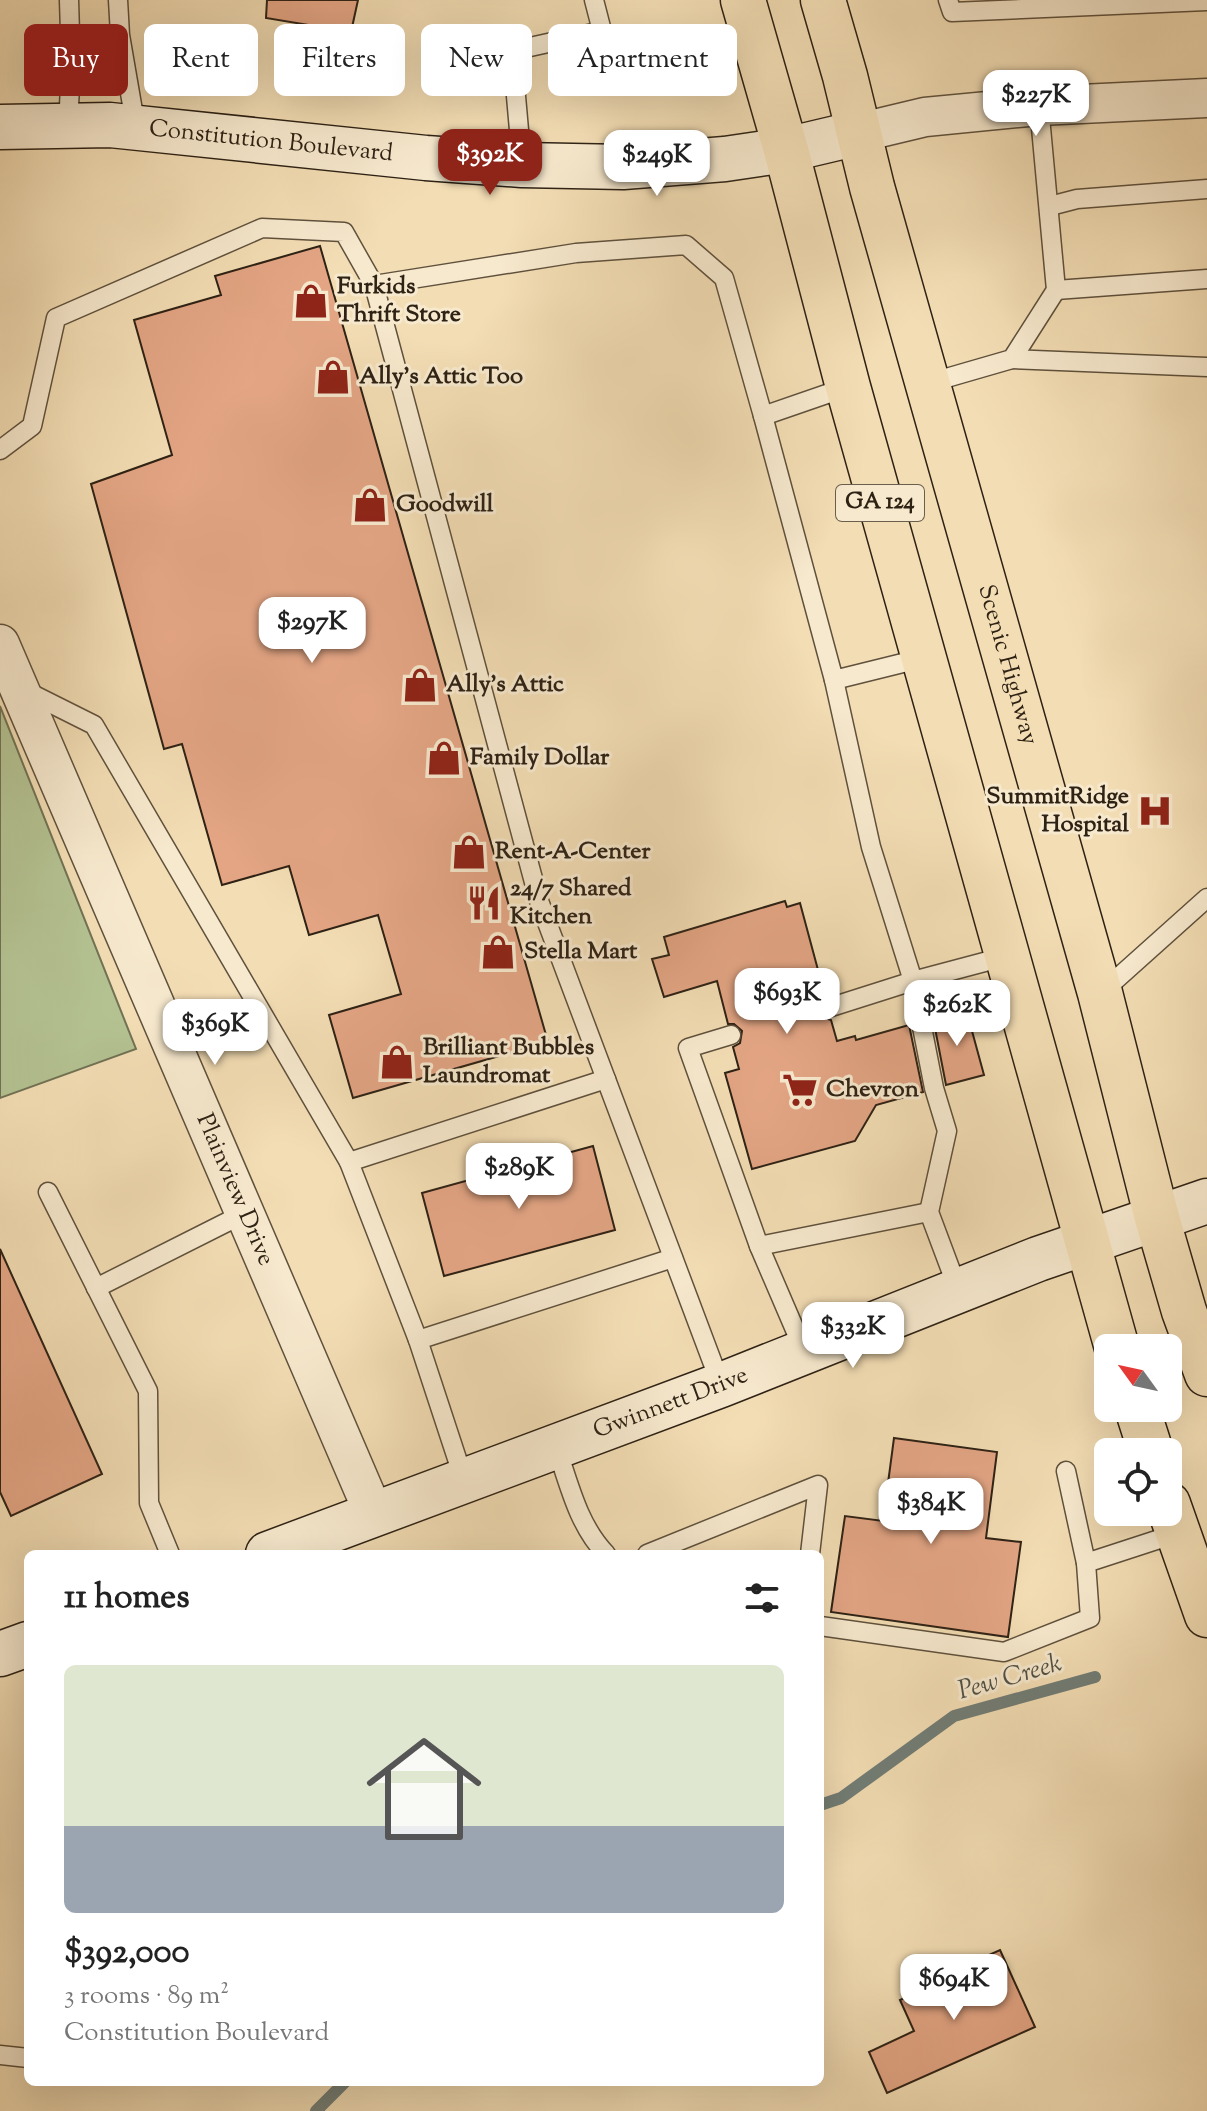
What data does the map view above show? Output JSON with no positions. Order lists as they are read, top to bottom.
{
  "streets": {
    "highway": ["GA 124", "Scenic Highway"],
    "street": ["Constitution Boulevard", "Plainview Drive", "Gwinnett Drive"]
  },
  "crossings": [
    ["Constitution Boulevard", "GA 124"],
    ["Constitution Boulevard", "Scenic Highway"],
    ["GA 124", "Gwinnett Drive"],
    ["Scenic Highway", "Gwinnett Drive"],
    ["Plainview Drive", "Gwinnett Drive"]
  ],
  "water": ["Pew Creek"],
  "places": {
    "shop": [
      "Furkids Thrift Store",
      "Ally's Attic Too",
      "Goodwill",
      "Ally's Attic",
      "Family Dollar",
      "Rent-A-Center",
      "Stella Mart",
      "Brilliant Bubbles Laundromat"
    ],
    "hospital": ["SummitRidge Hospital"],
    "restaurant": ["24/7 Shared Kitchen"],
    "supermarket": ["Chevron"]
  },
  "north": "top left",
  "page": {
    "chip": [
      "Buy",
      "Rent",
      "Filters",
      "New",
      "Apartment"
    ],
    "price": [
      "$227K",
      "$392K",
      "$249K",
      "$297K",
      "$693K",
      "$262K",
      "$369K",
      "$289K",
      "$332K",
      "$384K",
      "$694K"
    ],
    "heading": "11 homes",
    "list": [
      {
        "name": "$392,000",
        "note": "3 rooms · 89 m² · Constitution Boulevard"
      }
    ]
  }
}
